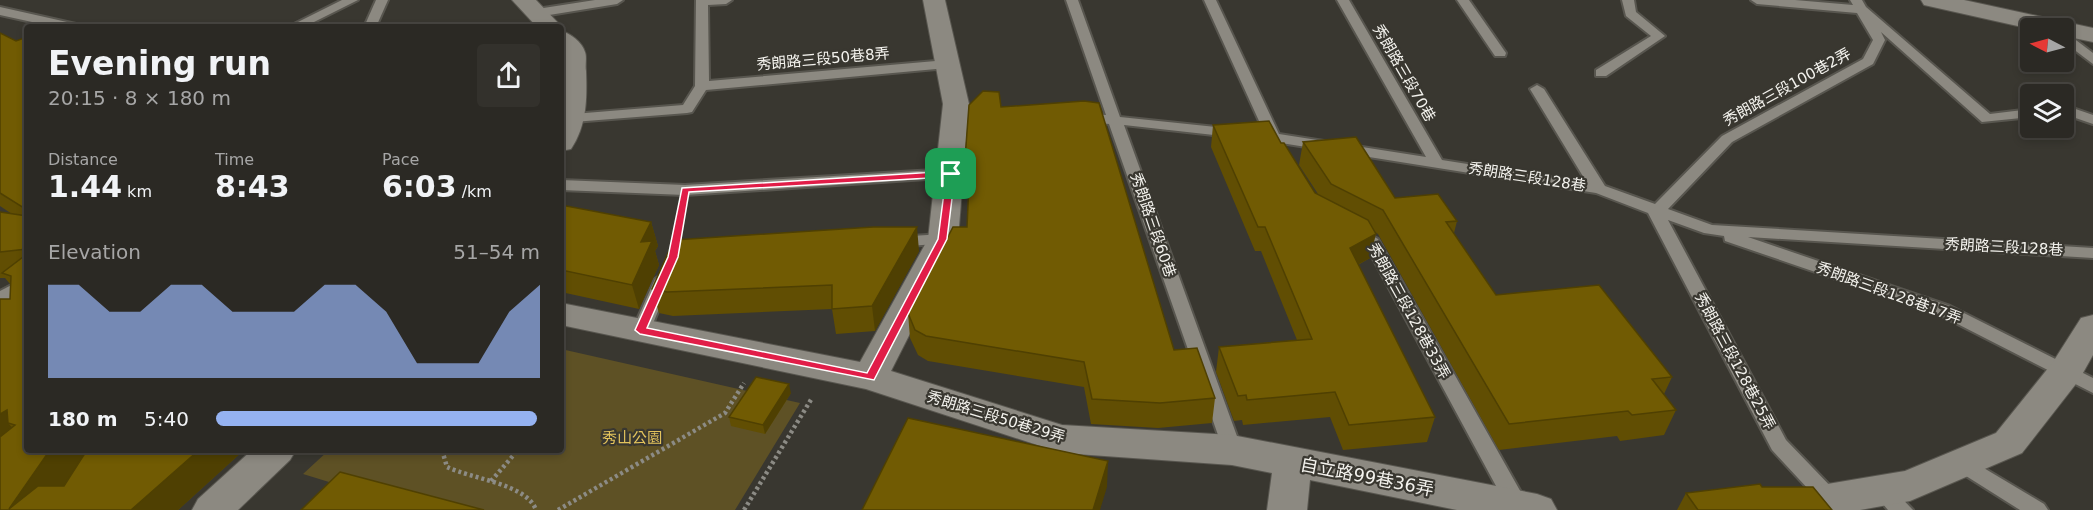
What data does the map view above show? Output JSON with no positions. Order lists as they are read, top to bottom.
{
  "streets": {
    "street": ["秀朗路三段50巷29弄", "自立路99巷36弄"],
    "lane": [
      "秀朗路三段50巷8弄",
      "秀朗路三段70巷",
      "秀朗路三段100巷2弄",
      "秀朗路三段128巷",
      "秀朗路三段60巷",
      "秀朗路三段128巷17弄",
      "秀朗路三段128巷33弄",
      "秀朗路三段128巷25弄"
    ]
  },
  "crossings": [
    ["秀朗路三段70巷", "秀朗路三段128巷"],
    ["秀朗路三段100巷2弄", "秀朗路三段128巷"],
    ["秀朗路三段100巷2弄", "秀朗路三段128巷25弄"],
    ["秀朗路三段128巷", "秀朗路三段60巷"],
    ["秀朗路三段128巷", "秀朗路三段128巷17弄"],
    ["秀朗路三段128巷", "秀朗路三段128巷25弄"],
    ["秀朗路三段60巷", "秀朗路三段50巷29弄"],
    ["秀朗路三段60巷", "自立路99巷36弄"],
    ["秀朗路三段128巷33弄", "自立路99巷36弄"],
    ["秀朗路三段50巷29弄", "自立路99巷36弄"]
  ],
  "parks": ["秀山公園"],
  "north": "left",
  "page": {
    "heading": ["Evening run", "20:15 · 8 × 180 m"],
    "stats": [
      ["Distance", "1.44 km"],
      ["Time", "8:43"],
      ["Pace", "6:03 /km"]
    ],
    "chart": ["Elevation", "51–54 m"],
    "list": [
      {
        "name": "180 m",
        "note": "5:40"
      }
    ]
  }
}
